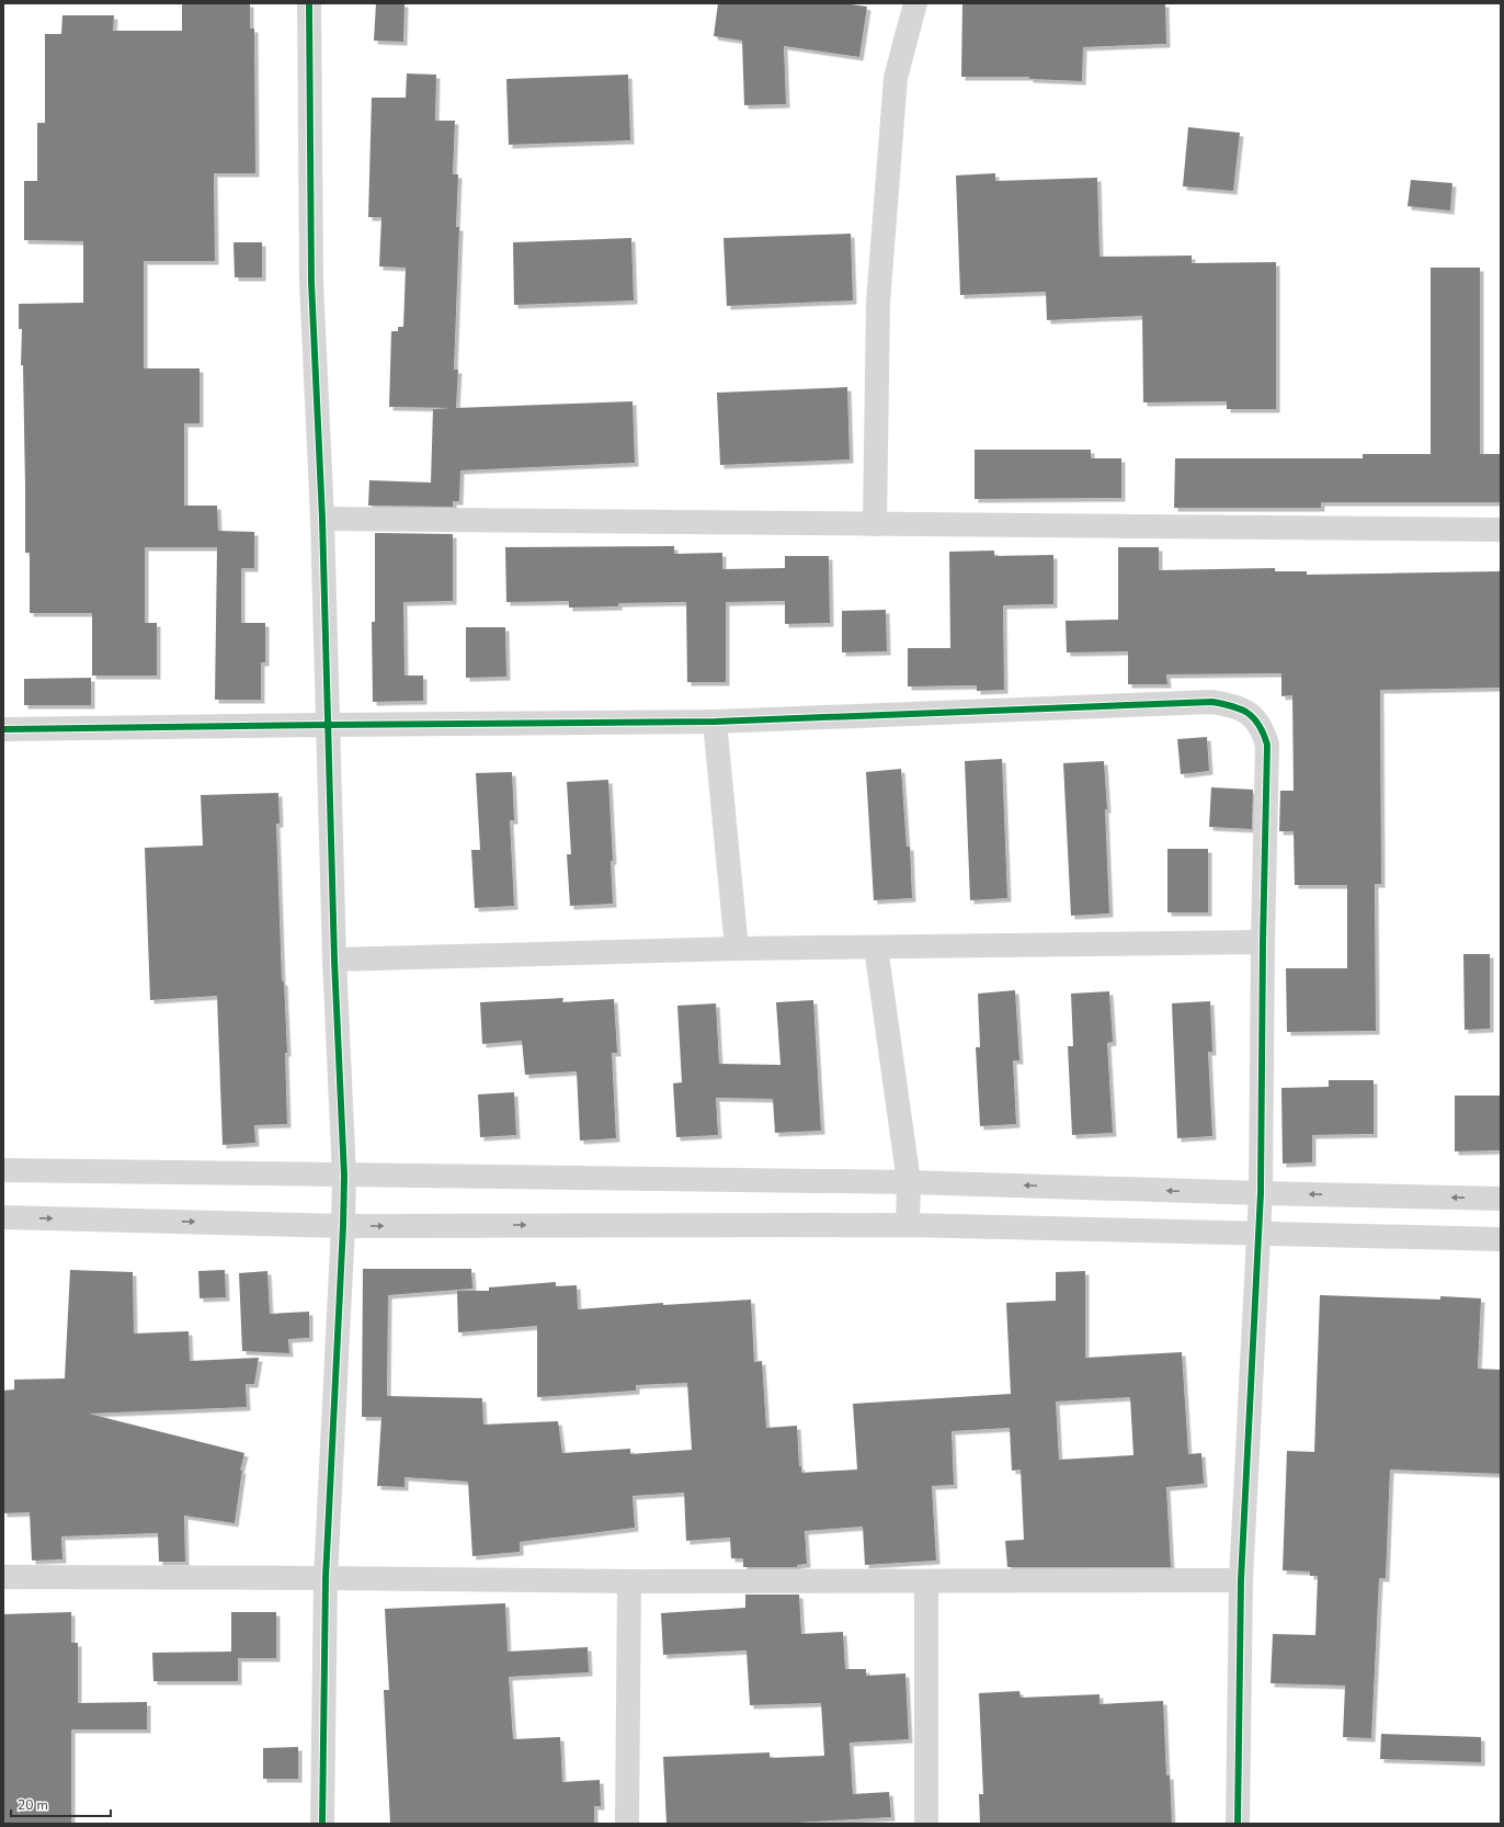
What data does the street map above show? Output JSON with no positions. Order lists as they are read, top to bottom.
{
  "scale_bar": "20 m"
}
